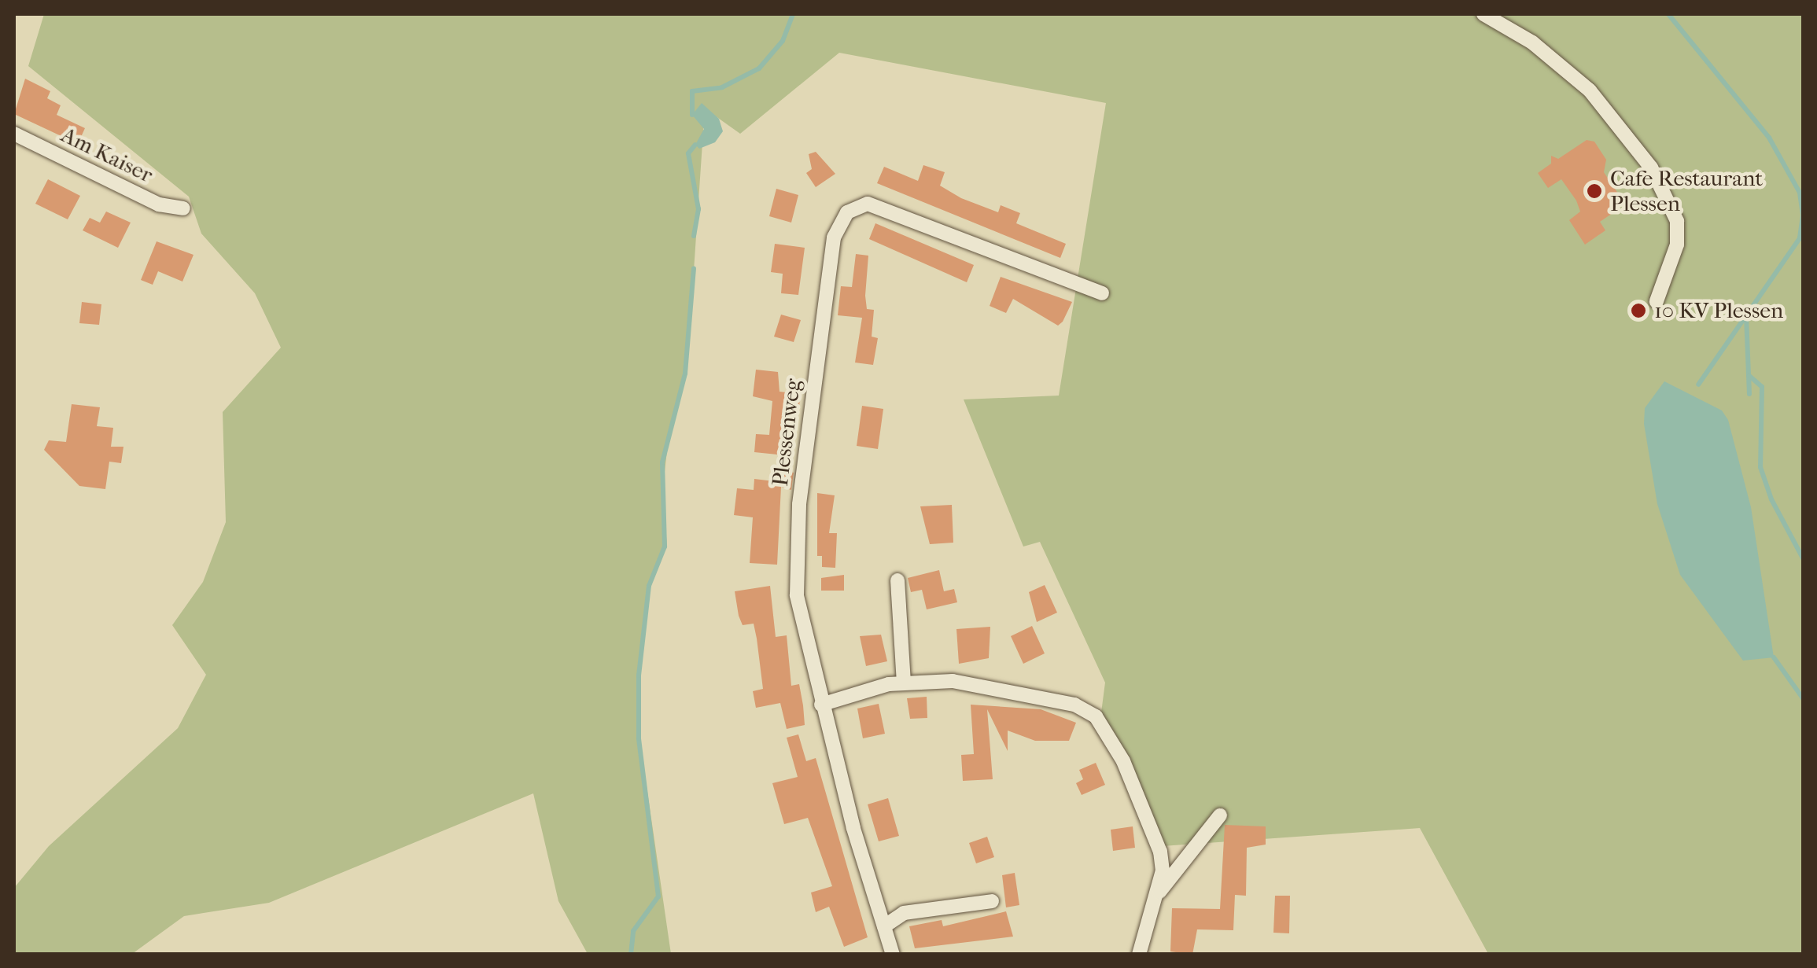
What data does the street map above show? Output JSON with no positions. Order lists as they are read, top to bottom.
{
  "streets": {
    "street": ["Am Kaiser", "Plessenweg"]
  },
  "places": ["Cafe Restaurant Plessen", "10 KV Plessen"]
}
